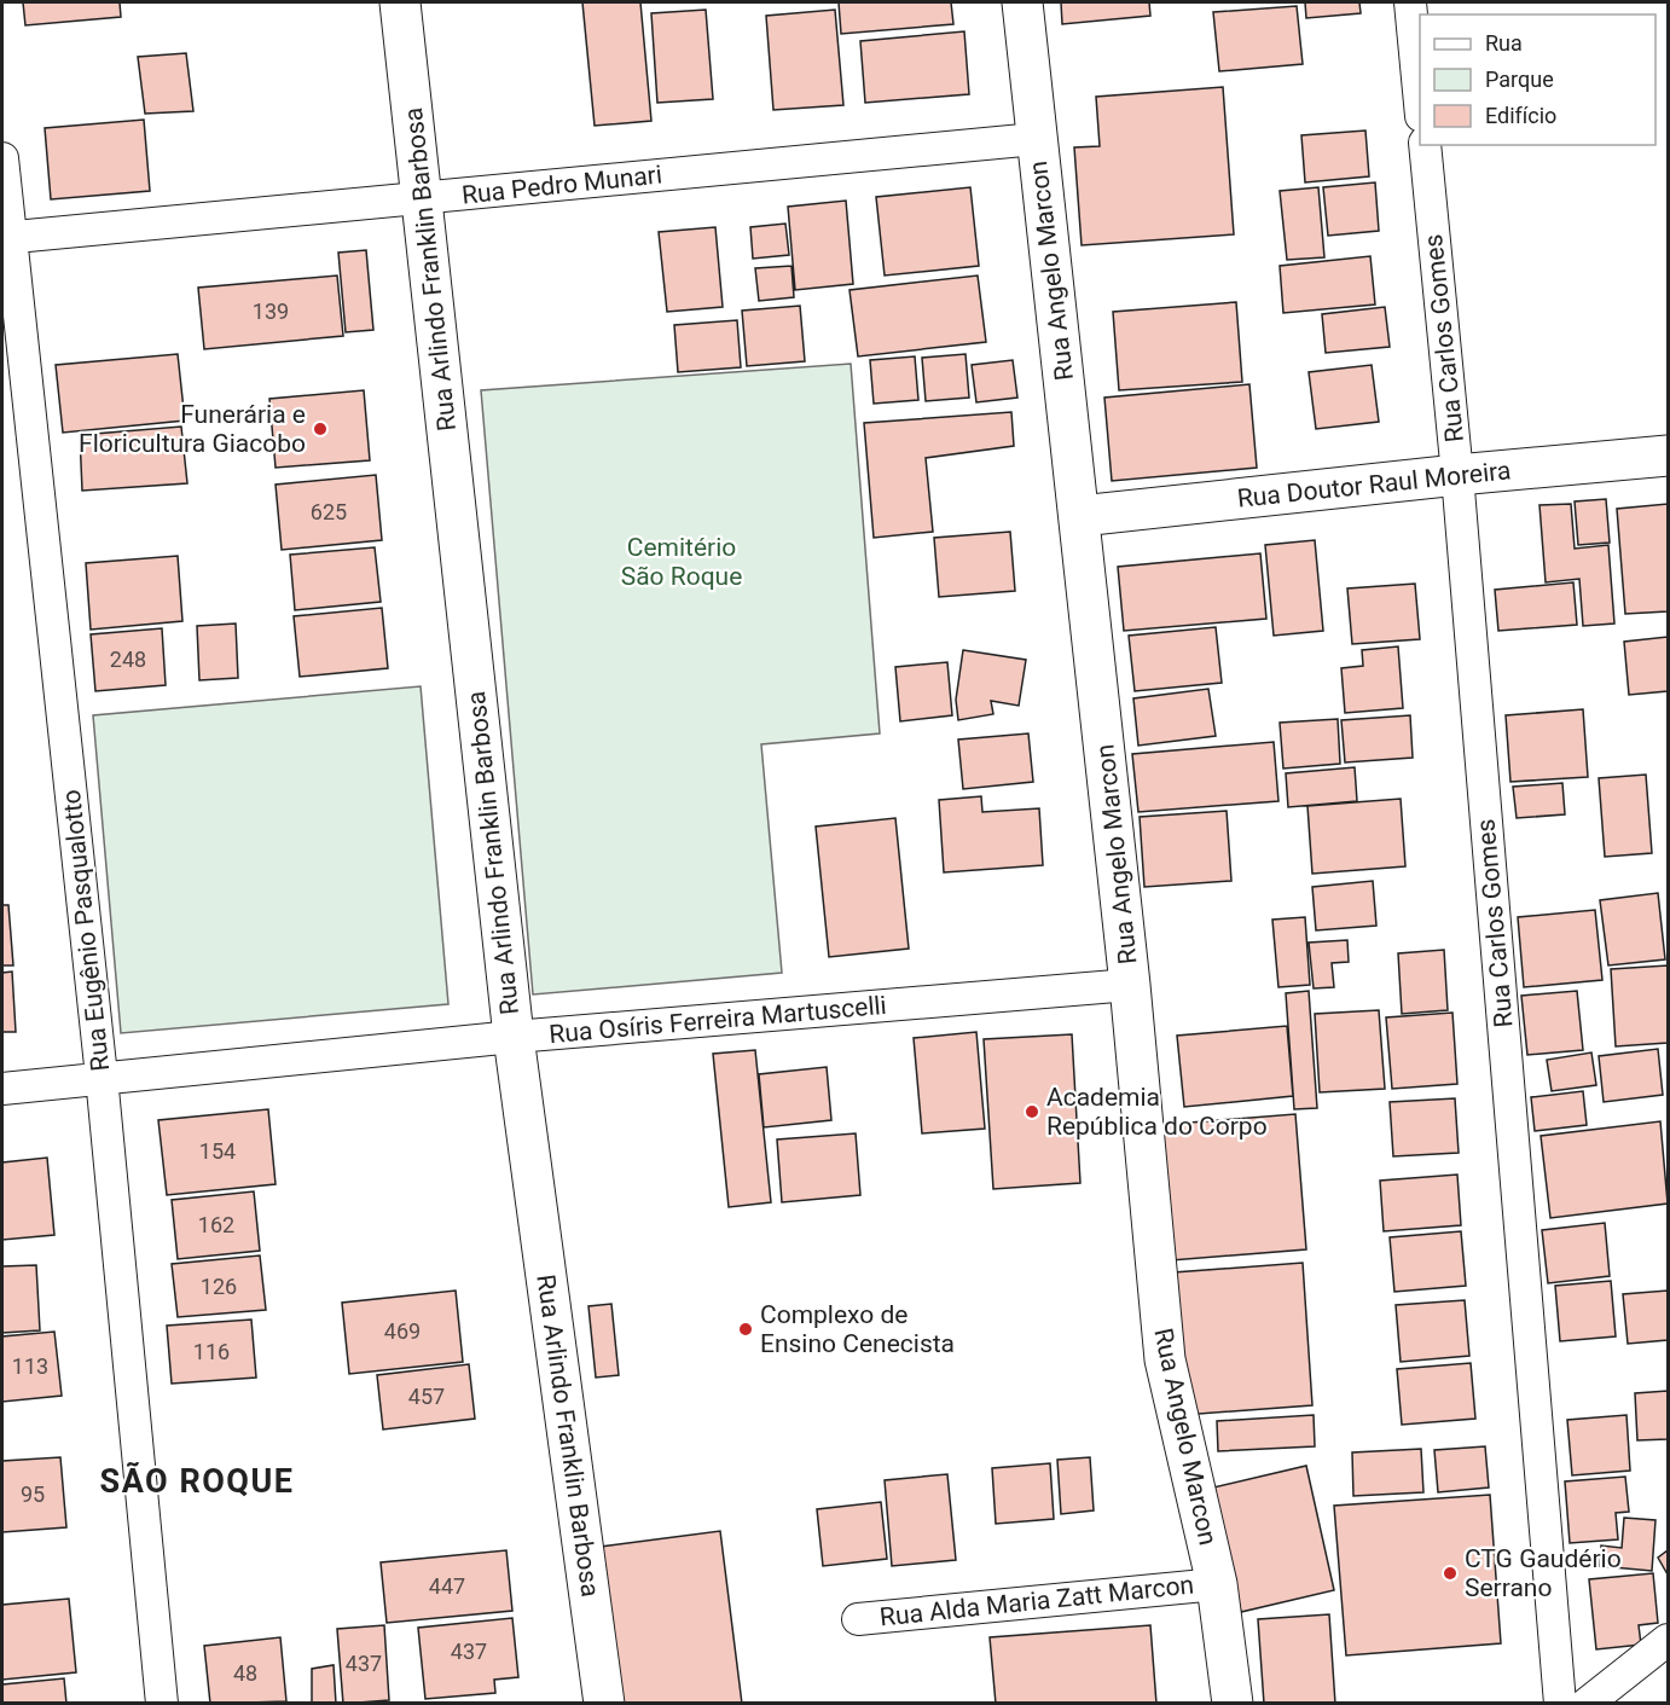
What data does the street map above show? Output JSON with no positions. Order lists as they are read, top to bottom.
{
  "streets": {
    "street": [
      "Rua Pedro Munari",
      "Rua Arlindo Franklin Barbosa",
      "Rua Angelo Marcon",
      "Rua Carlos Gomes",
      "Rua Doutor Raul Moreira",
      "Rua Eugênio Pasqualotto",
      "Rua Osíris Ferreira Martuscelli",
      "Rua Alda Maria Zatt Marcon"
    ]
  },
  "crossings": [
    ["Rua Pedro Munari", "Rua Arlindo Franklin Barbosa"],
    ["Rua Pedro Munari", "Rua Angelo Marcon"],
    ["Rua Pedro Munari", "Rua Eugênio Pasqualotto"],
    ["Rua Arlindo Franklin Barbosa", "Rua Osíris Ferreira Martuscelli"],
    ["Rua Angelo Marcon", "Rua Doutor Raul Moreira"],
    ["Rua Angelo Marcon", "Rua Osíris Ferreira Martuscelli"],
    ["Rua Angelo Marcon", "Rua Alda Maria Zatt Marcon"],
    ["Rua Carlos Gomes", "Rua Doutor Raul Moreira"],
    ["Rua Eugênio Pasqualotto", "Rua Osíris Ferreira Martuscelli"]
  ],
  "districts": ["SÃO ROQUE"],
  "parks": ["Cemitério São Roque"],
  "places": [
    "Funerária e Floricultura Giacobo",
    "Academia República do Corpo",
    "Complexo de Ensino Cenecista",
    "CTG Gaudério Serrano"
  ],
  "house_numbers": [
    "139",
    "625",
    "248",
    "154",
    "162",
    "126",
    "469",
    "116",
    "113",
    "457",
    "95",
    "447",
    "437",
    "437",
    "48"
  ],
  "legend": ["Rua", "Parque", "Edifício"]
}
